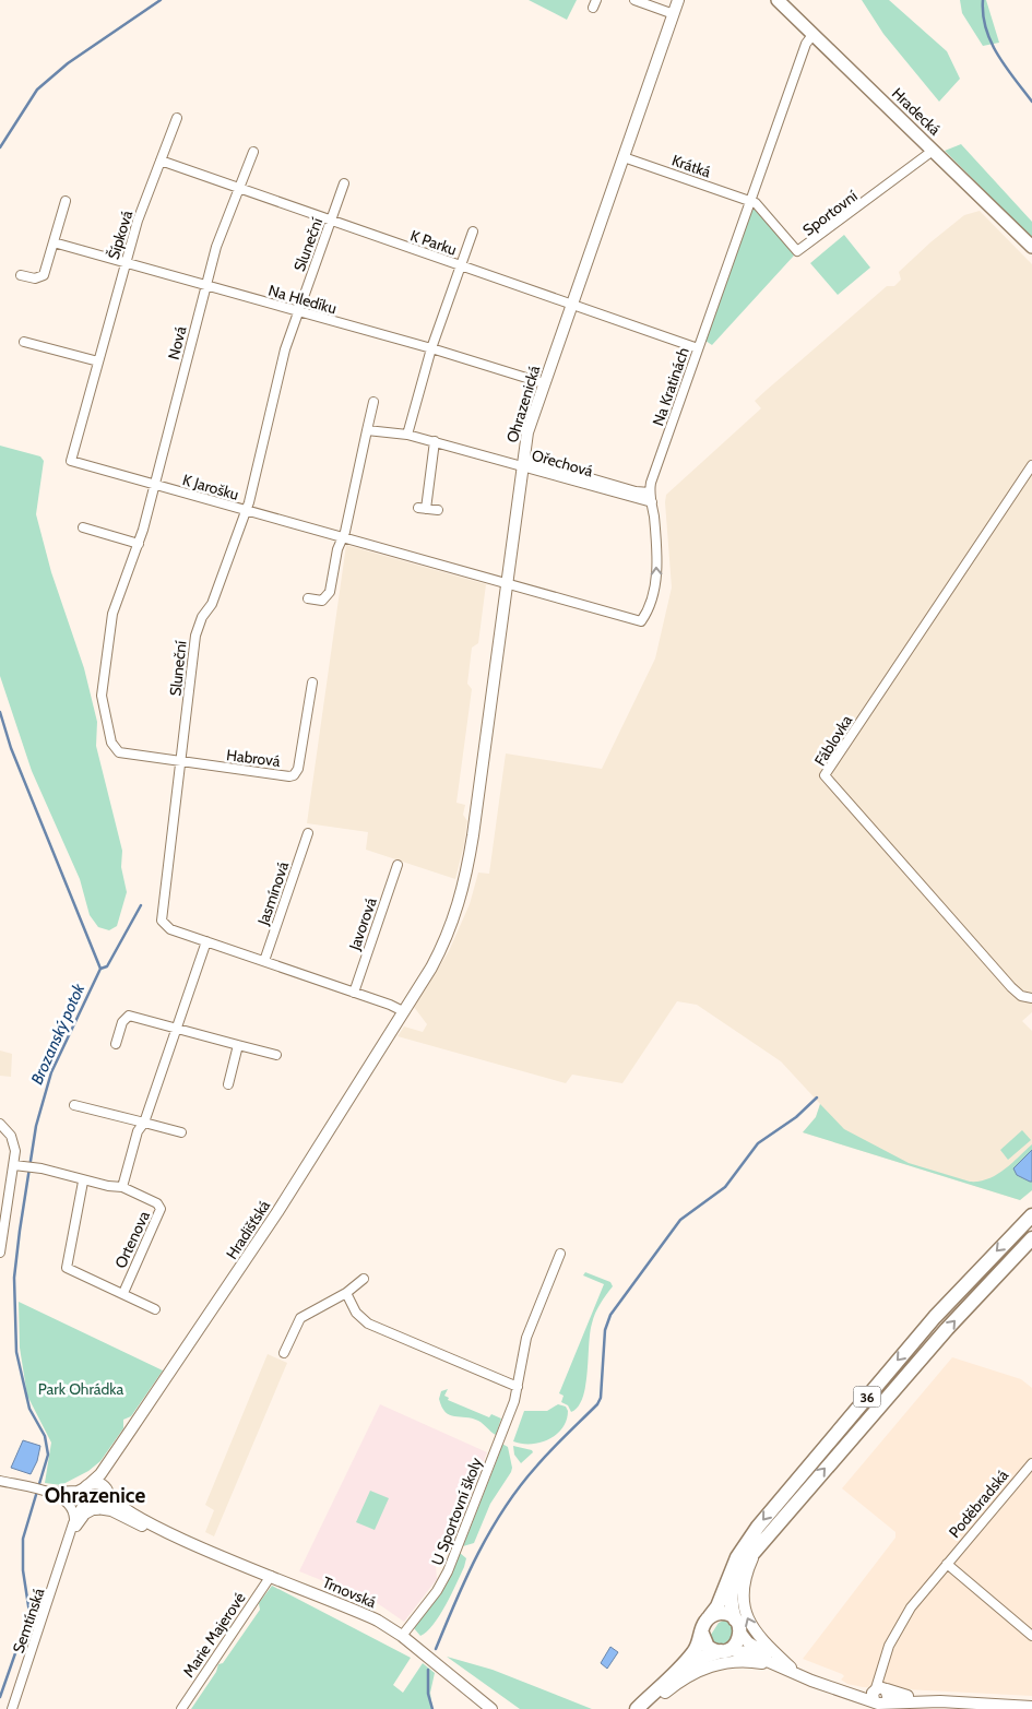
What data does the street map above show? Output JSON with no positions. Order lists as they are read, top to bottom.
{
  "streets": {
    "main road": ["Hradecká", "36"],
    "street": [
      "Krátká",
      "Sportovní",
      "Šípková",
      "K Parku",
      "Sluneční",
      "Na Hledíku",
      "Nová",
      "Na Kratinách",
      "Ohrazenická",
      "Ořechová",
      "K Jarošku",
      "Fáblovka",
      "Habrová",
      "Jasmínová",
      "Javorová",
      "Hradišťská",
      "Ortenova",
      "Poděbradská",
      "U Sportovní školy",
      "Trnovská",
      "Semtínská",
      "Marie Majerové"
    ]
  },
  "crossings": [
    ["Hradecká", "Sportovní"],
    ["Hradecká", "Na Kratinách"],
    ["Krátká", "Sportovní"],
    ["Krátká", "Na Kratinách"],
    ["Krátká", "Ohrazenická"],
    ["Sportovní", "Na Kratinách"],
    ["Šípková", "K Parku"],
    ["Šípková", "Na Hledíku"],
    ["Šípková", "K Jarošku"],
    ["K Parku", "Sluneční"],
    ["K Parku", "Nová"],
    ["K Parku", "Na Kratinách"],
    ["K Parku", "Ohrazenická"],
    ["Sluneční", "Na Hledíku"],
    ["Sluneční", "Nová"],
    ["Sluneční", "Ohrazenická"],
    ["Sluneční", "K Jarošku"],
    ["Sluneční", "Habrová"],
    ["Sluneční", "Jasmínová"],
    ["Sluneční", "Javorová"],
    ["Sluneční", "Hradišťská"],
    ["Na Hledíku", "Nová"],
    ["Na Hledíku", "Ohrazenická"],
    ["Nová", "K Jarošku"],
    ["Nová", "Habrová"],
    ["Na Kratinách", "Ořechová"],
    ["Ohrazenická", "Ořechová"],
    ["Ohrazenická", "K Jarošku"],
    ["Ohrazenická", "Hradišťská"],
    ["Hradišťská", "Trnovská"],
    ["Hradišťská", "Semtínská"],
    ["U Sportovní školy", "Trnovská"],
    ["Trnovská", "Semtínská"],
    ["Trnovská", "Marie Majerové"]
  ],
  "districts": ["Ohrazenice"],
  "water": ["Brozanský potok"],
  "parks": ["Park Ohrádka"]
}
